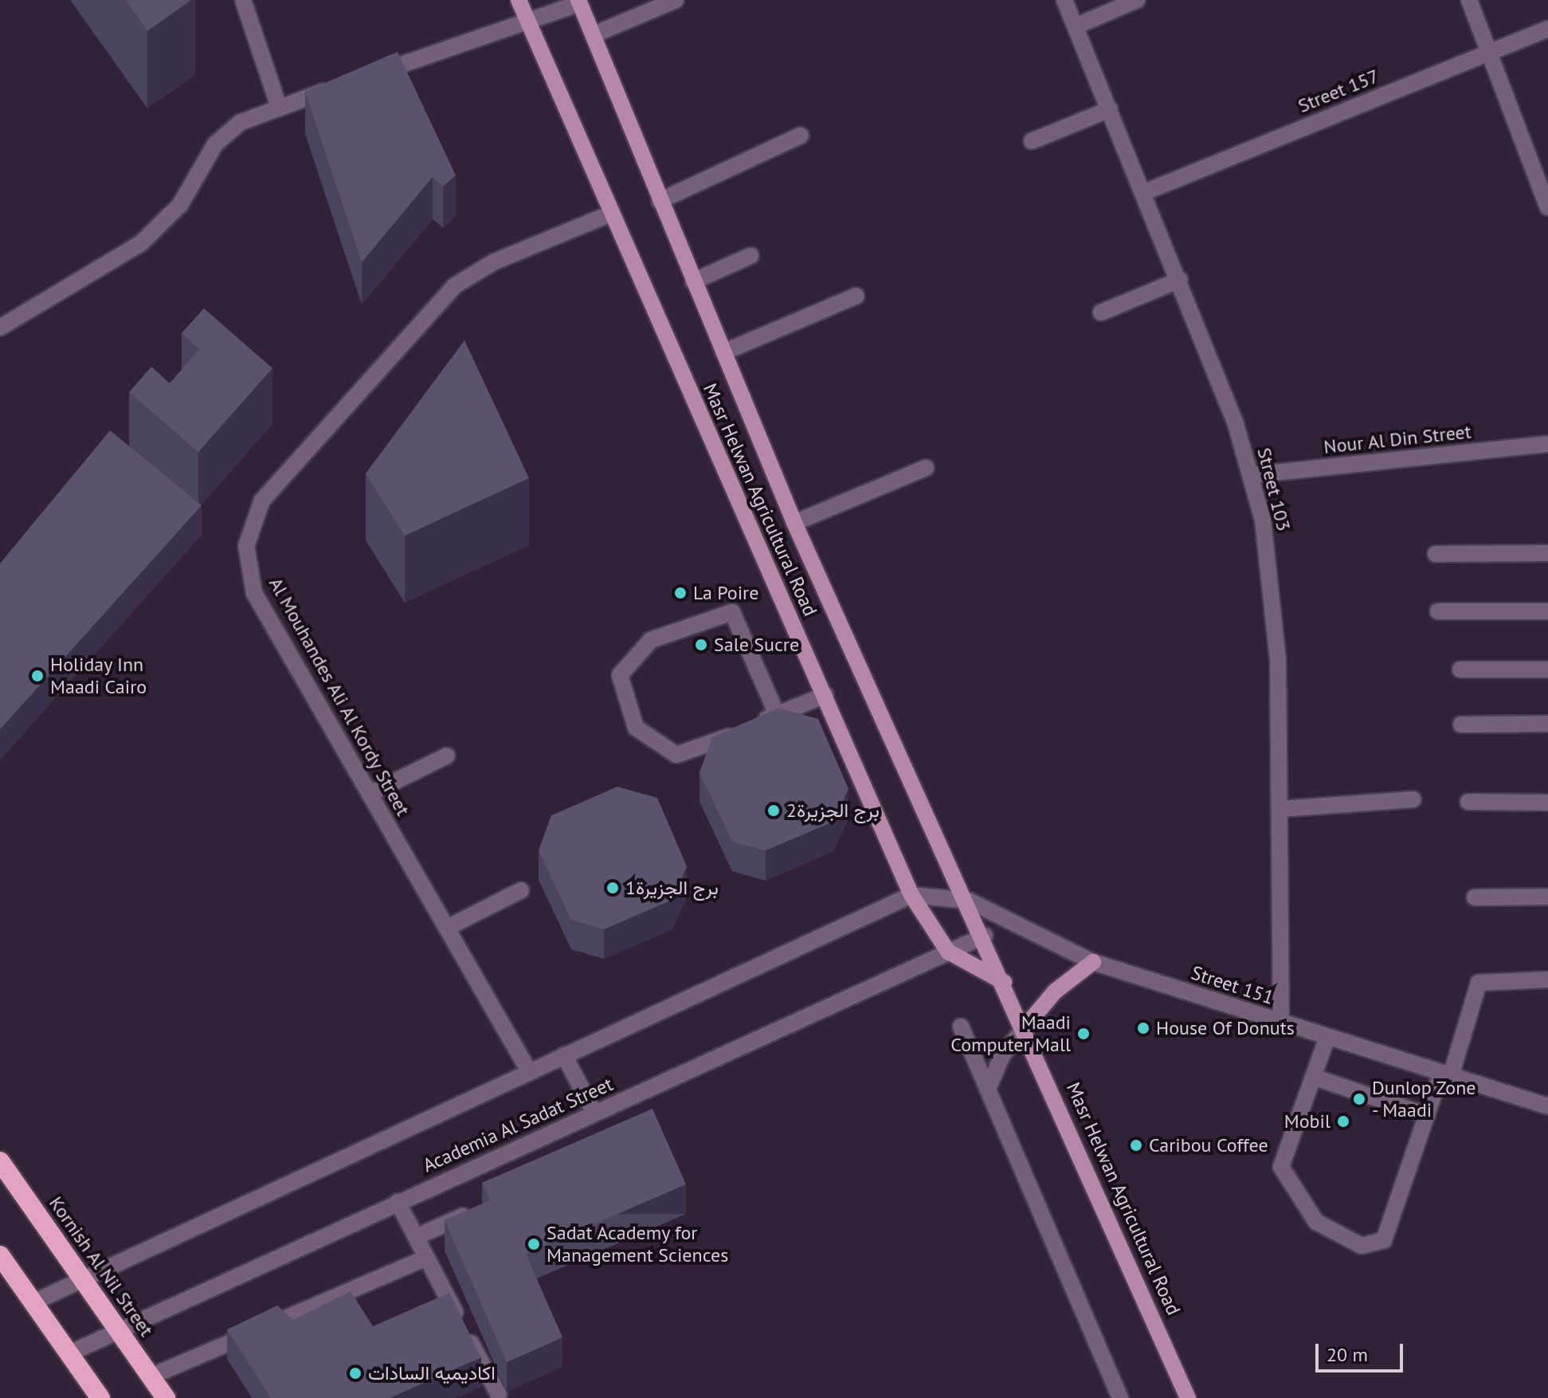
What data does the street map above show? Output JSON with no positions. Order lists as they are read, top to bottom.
{
  "streets": {
    "highway": ["Kornish Al Nil Street"],
    "main road": ["Masr Helwan Agricultural Road"],
    "street": [
      "Street 157",
      "Nour Al Din Street",
      "Street 103",
      "Al Mouhandes Ali Al Kordy Street",
      "Street 151",
      "Academia Al Sadat Street"
    ]
  },
  "crossings": [
    ["Street 157", "Street 103"],
    ["Nour Al Din Street", "Street 103"],
    ["Street 103", "Street 151"],
    ["Masr Helwan Agricultural Road", "Al Mouhandes Ali Al Kordy Street"],
    ["Masr Helwan Agricultural Road", "Street 151"],
    ["Masr Helwan Agricultural Road", "Academia Al Sadat Street"],
    ["Academia Al Sadat Street", "Kornish Al Nil Street"]
  ],
  "places": [
    "La Poire",
    "Sale Sucre",
    "Holiday Inn Maadi Cairo",
    "برج الجزيرة2",
    "برج الجزيرة1",
    "House Of Donuts",
    "Maadi Computer Mall",
    "Dunlop Zone - Maadi",
    "Mobil",
    "Caribou Coffee",
    "Sadat Academy for Management Sciences",
    "اكاديميه السادات"
  ],
  "scale_bar": "20 m"
}
